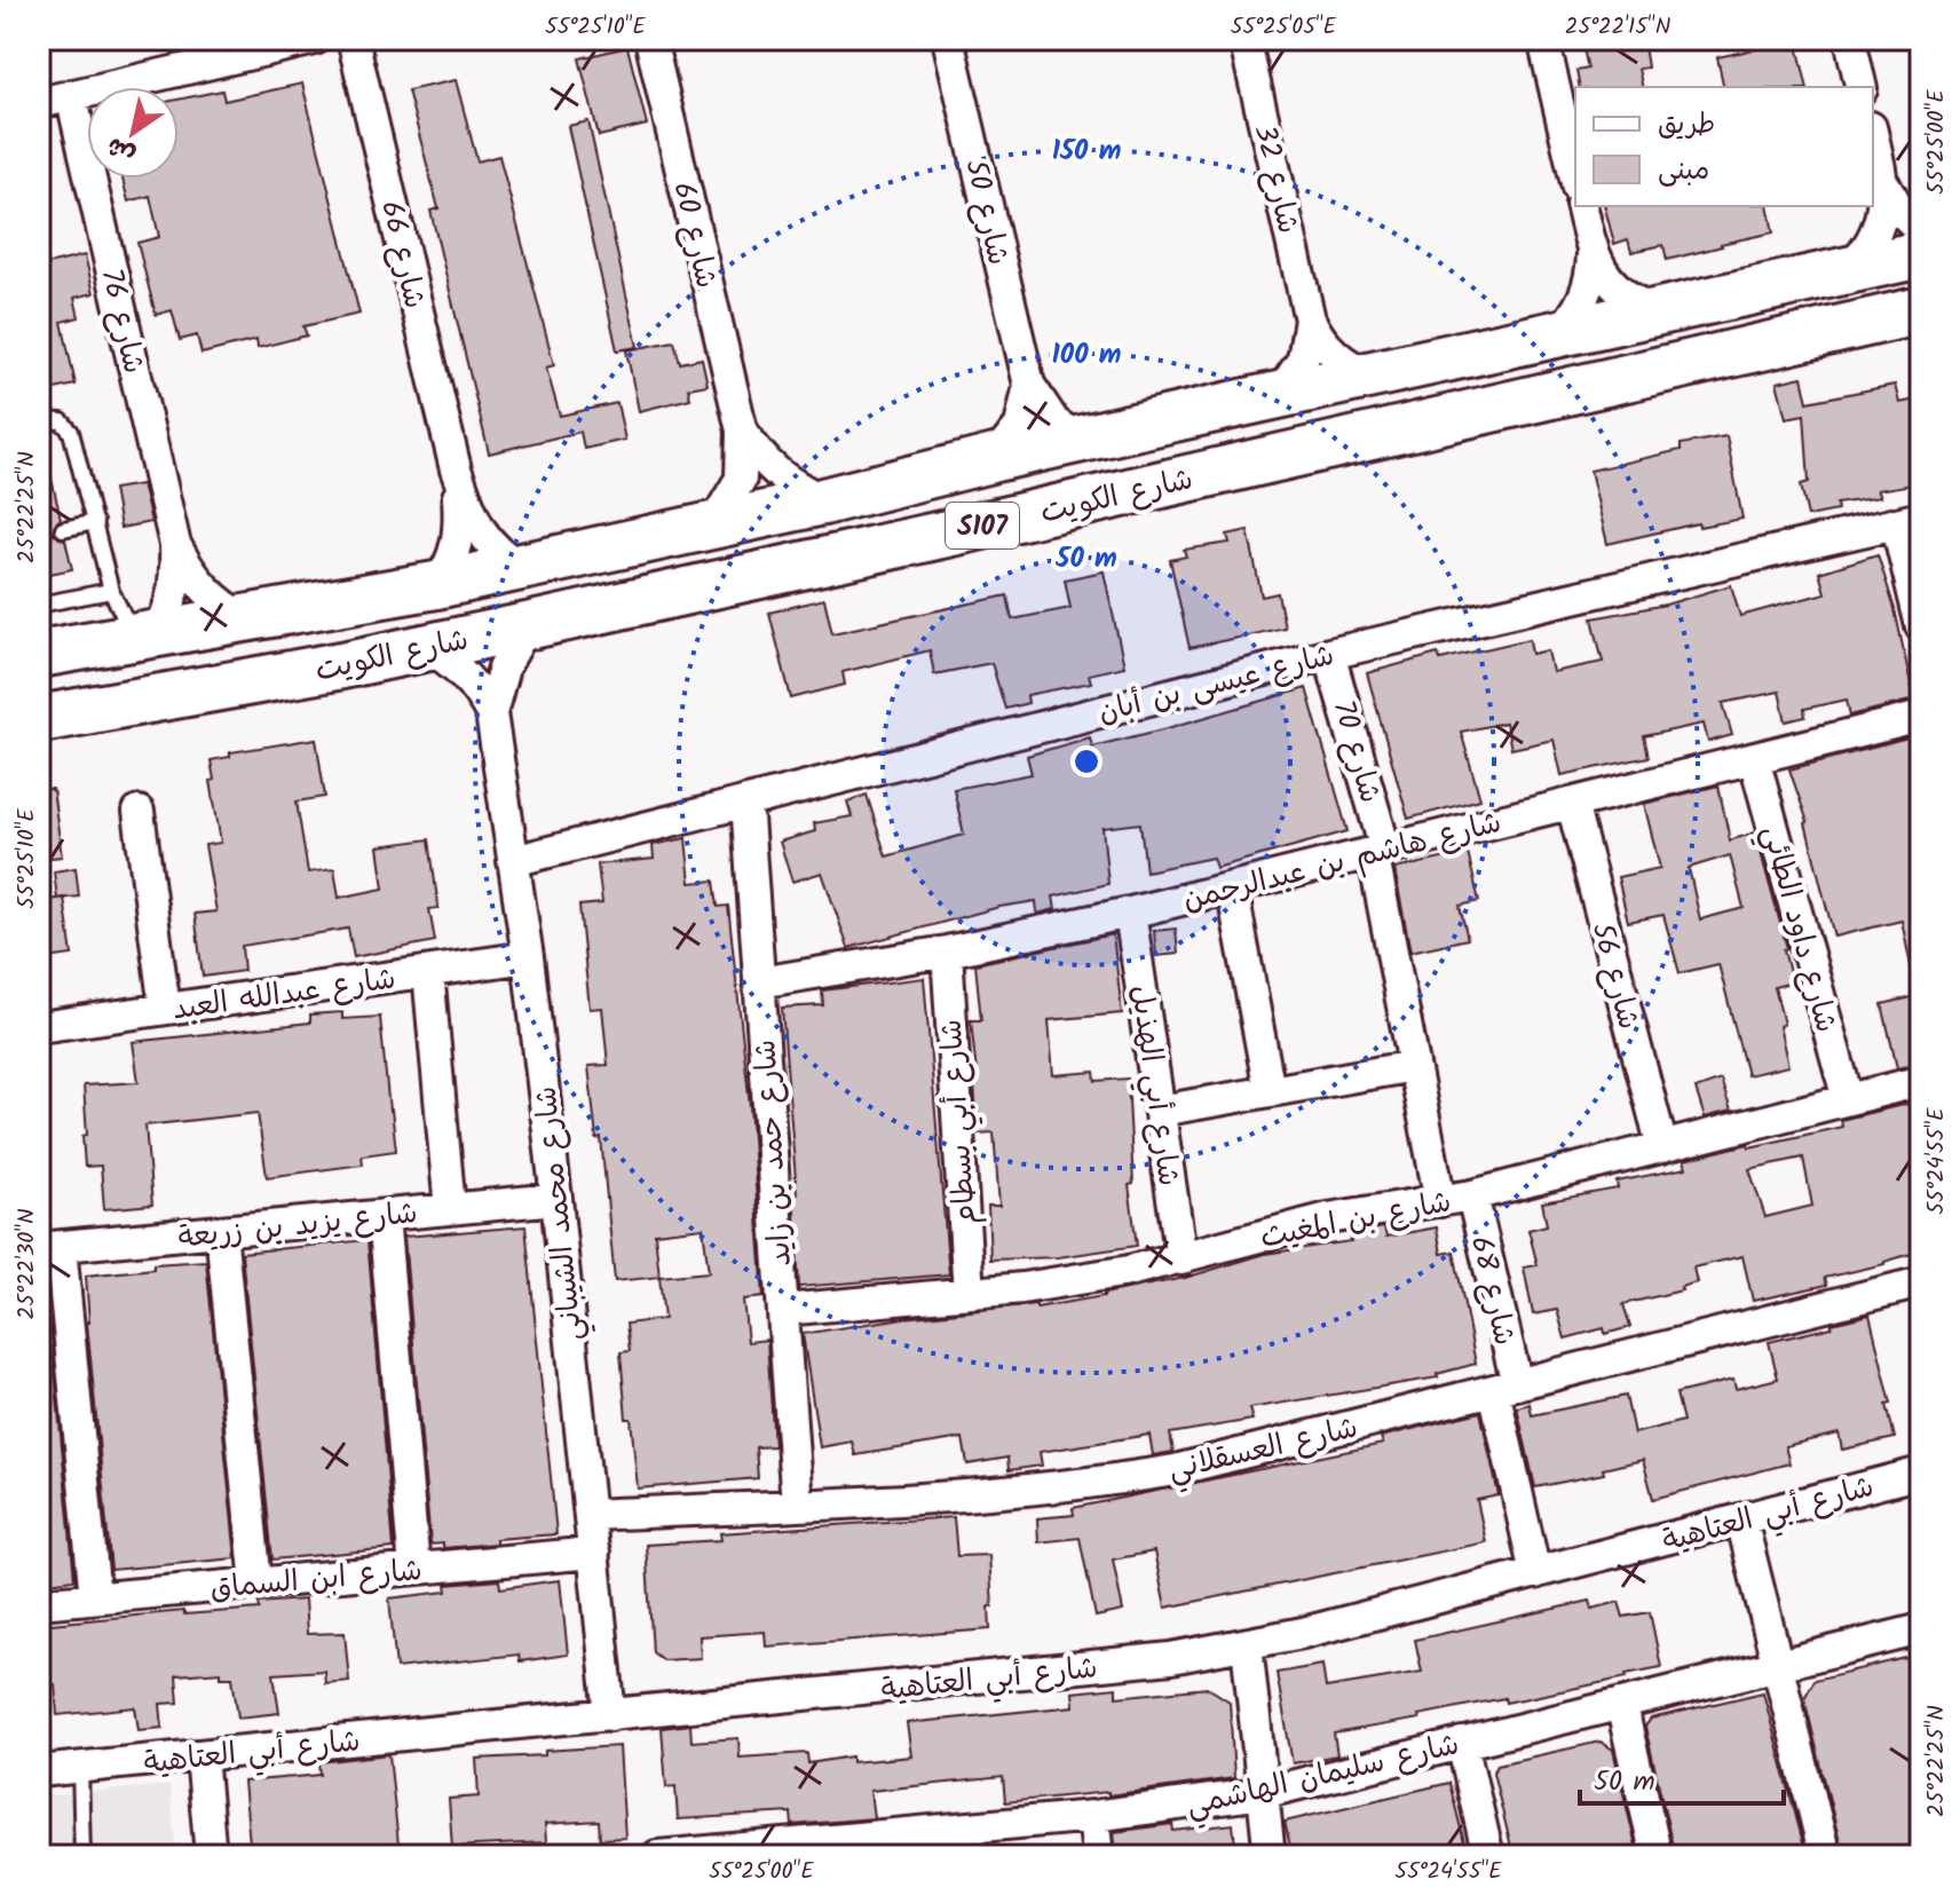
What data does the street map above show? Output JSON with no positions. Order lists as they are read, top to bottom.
{
  "streets": {
    "main road": ["شارع الكويت", "S107"],
    "street": [
      "شارع 32",
      "شارع 50",
      "شارع 60",
      "شارع 66",
      "شارع 76",
      "شارع عيسى بن أبان",
      "شارع 70",
      "شارع هاشم بن عبدالرحمن",
      "شارع داود الطائي",
      "شارع 56",
      "شارع عبدالله العبد",
      "شارع أبي الهذيل",
      "شارع أبي بسطام",
      "شارع حمد بن زايد",
      "شارع محمد الشيباني",
      "شارع بن المغيث",
      "شارع يزيد بن زريعة",
      "شارع 68",
      "شارع العسقلاني",
      "شارع أبي العتاهية",
      "شارع ابن السماق",
      "شارع سليمان الهاشمي"
    ]
  },
  "crossings": [
    ["شارع 32", "شارع الكويت"],
    ["شارع 50", "شارع الكويت"],
    ["شارع 60", "شارع الكويت"],
    ["شارع 66", "شارع الكويت"],
    ["شارع 76", "شارع الكويت"],
    ["شارع الكويت", "شارع محمد الشيباني"],
    ["شارع عيسى بن أبان", "شارع 70"],
    ["شارع عيسى بن أبان", "شارع حمد بن زايد"],
    ["شارع عيسى بن أبان", "شارع محمد الشيباني"],
    ["شارع 70", "شارع هاشم بن عبدالرحمن"],
    ["شارع 70", "شارع بن المغيث"],
    ["شارع هاشم بن عبدالرحمن", "شارع داود الطائي"],
    ["شارع هاشم بن عبدالرحمن", "شارع 56"],
    ["شارع هاشم بن عبدالرحمن", "شارع أبي الهذيل"],
    ["شارع هاشم بن عبدالرحمن", "شارع أبي بسطام"],
    ["شارع هاشم بن عبدالرحمن", "شارع حمد بن زايد"],
    ["شارع داود الطائي", "شارع بن المغيث"],
    ["شارع 56", "شارع بن المغيث"],
    ["شارع عبدالله العبد", "شارع محمد الشيباني"],
    ["شارع أبي الهذيل", "شارع بن المغيث"],
    ["شارع أبي بسطام", "شارع بن المغيث"],
    ["شارع حمد بن زايد", "شارع بن المغيث"],
    ["شارع حمد بن زايد", "شارع العسقلاني"],
    ["شارع محمد الشيباني", "شارع يزيد بن زريعة"],
    ["شارع محمد الشيباني", "شارع العسقلاني"],
    ["شارع محمد الشيباني", "شارع أبي العتاهية"],
    ["شارع محمد الشيباني", "شارع ابن السماق"],
    ["شارع بن المغيث", "شارع 68"],
    ["شارع 68", "شارع العسقلاني"],
    ["شارع 68", "شارع أبي العتاهية"]
  ],
  "legend": ["طريق", "مبنى"],
  "scale_bar": "50 m",
  "north": "bottom left",
  "coordinates": [
    "55°25'10\"E",
    "55°25'05\"E",
    "25°22'15\"N",
    "55°25'00\"E",
    "25°22'25\"N",
    "55°24'55\"E",
    "25°22'30\"N"
  ],
  "rings": ["150 m", "100 m", "50 m"]
}
